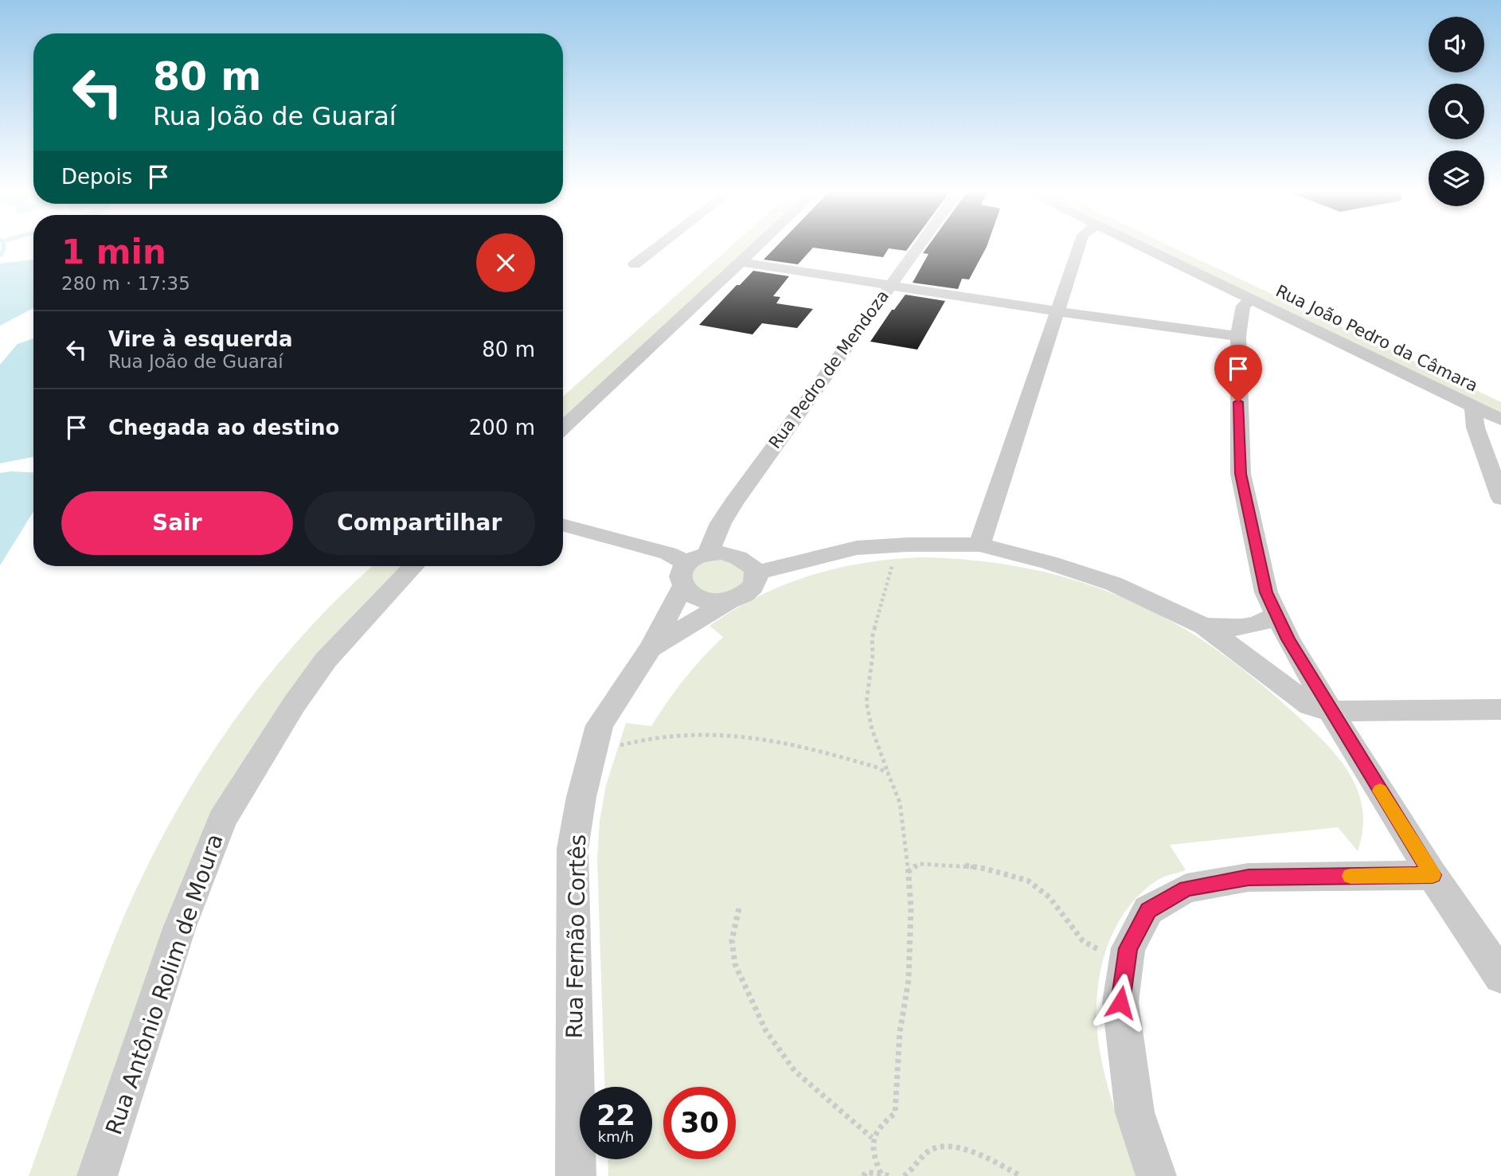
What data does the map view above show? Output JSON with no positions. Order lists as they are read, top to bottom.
{
  "streets": {
    "street": [
      "Rua João Pedro da Câmara",
      "Rua Pedro de Mendoza",
      "Rua Fernão Cortês",
      "Rua Antônio Rolim de Moura"
    ]
  },
  "crossings": [
    ["Rua Pedro de Mendoza", "Rua Fernão Cortês"]
  ],
  "page": {
    "turn": ["80 m", "Rua João de Guaraí"],
    "then": "Depois",
    "heading": ["1 min", "280 m · 17:35"],
    "list": [
      {
        "name": "Vire à esquerda",
        "note": "Rua João de Guaraí",
        "value": "80 m"
      },
      {
        "name": "Chegada ao destino",
        "value": "200 m"
      }
    ],
    "buttons": ["Sair", "Compartilhar"],
    "speed": "22 km/h",
    "limit": "30"
  }
}
